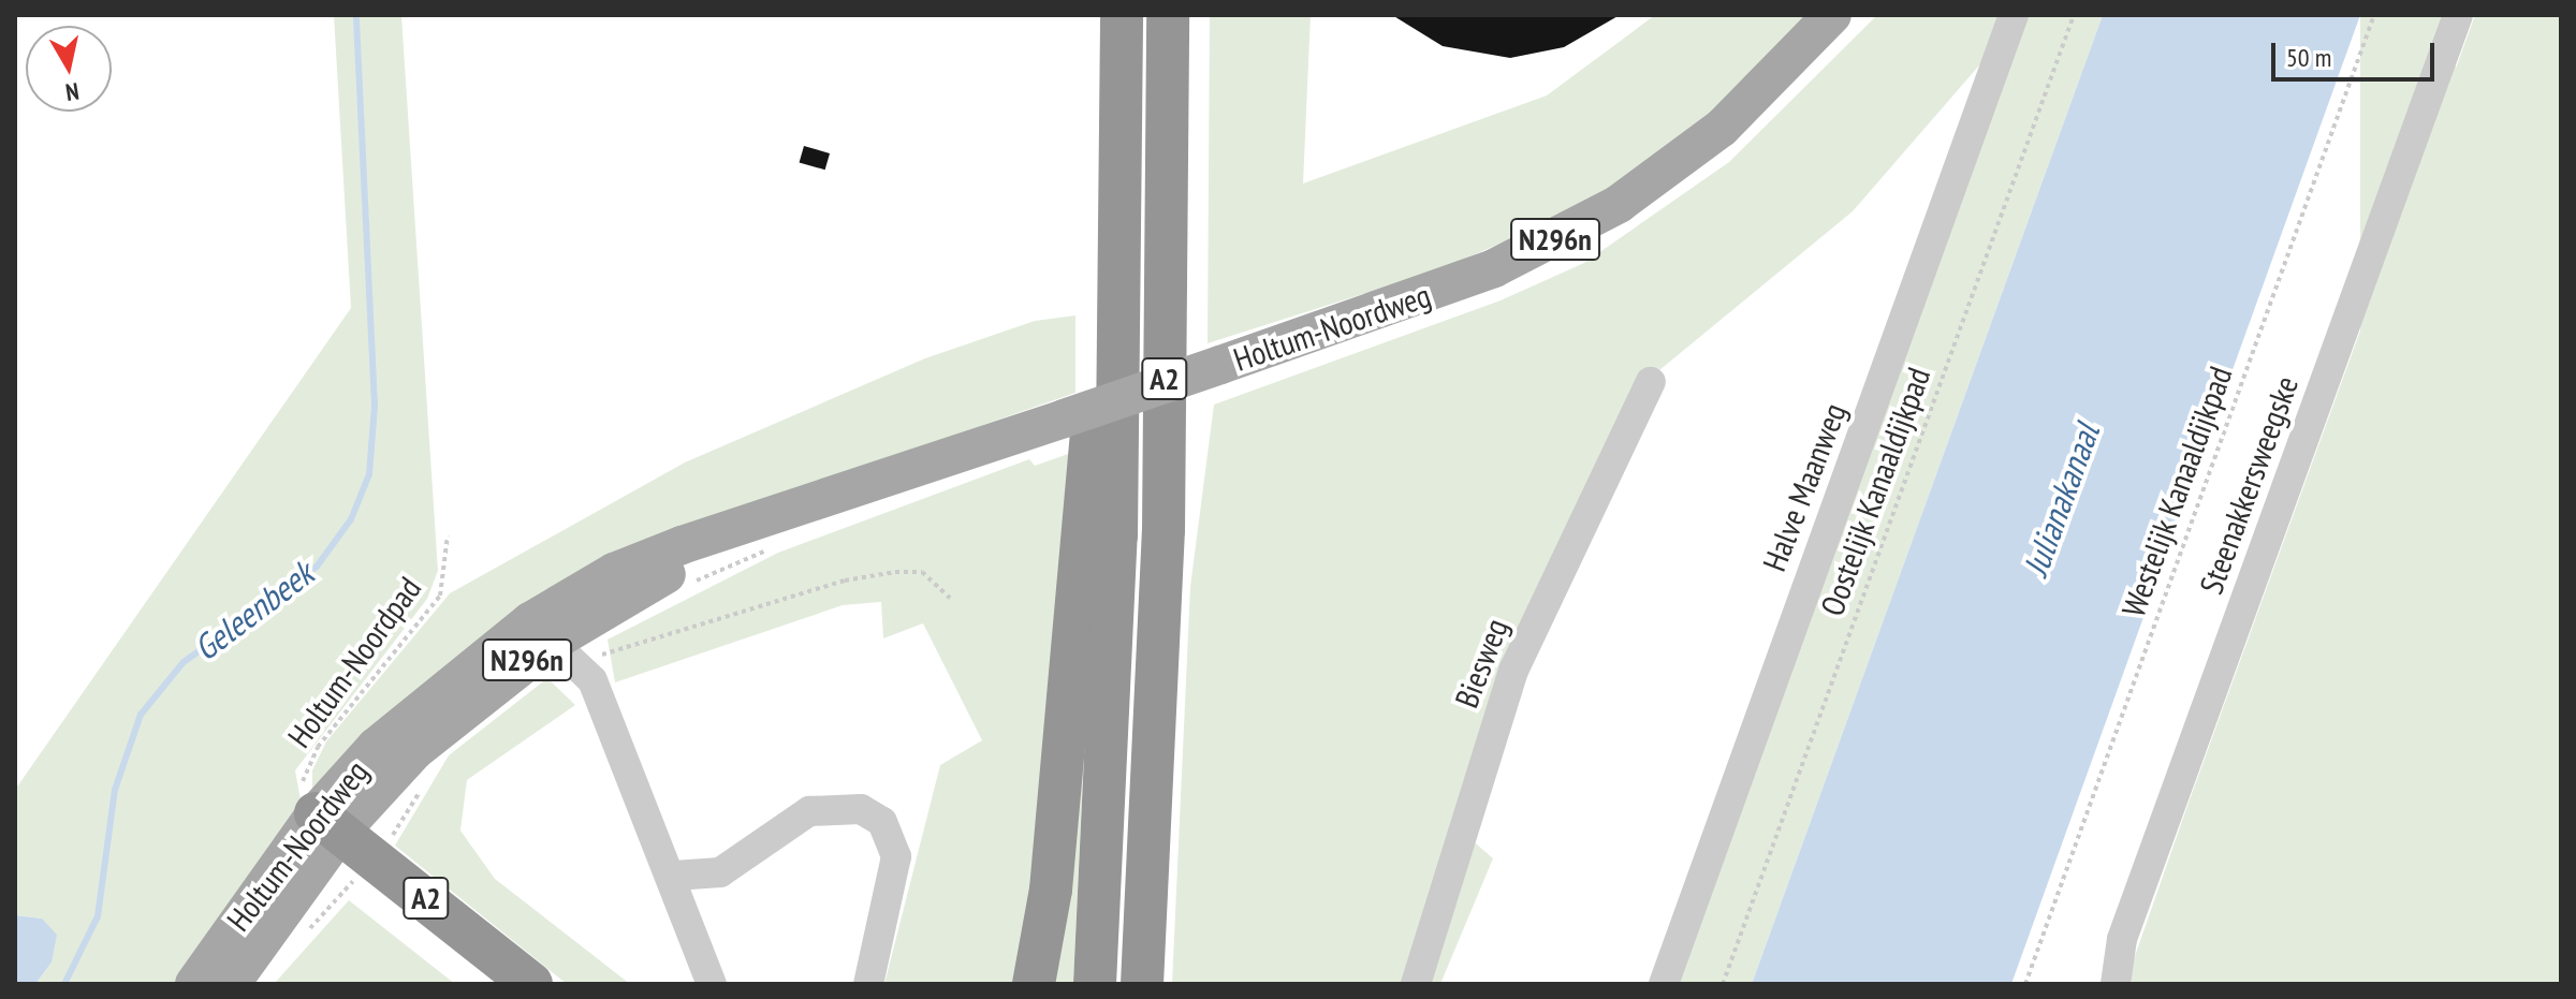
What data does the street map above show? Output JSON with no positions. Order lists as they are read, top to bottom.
{
  "streets": {
    "highway": ["A2"],
    "main road": ["N296n", "Holtum-Noordweg"],
    "street": ["Steenakkersweegske", "Halve Maanweg", "Biesweg"],
    "path": ["Oostelijk Kanaaldijkpad", "Westelijk Kanaaldijkpad", "Holtum-Noordpad"]
  },
  "crossings": [
    ["Holtum-Noordweg", "A2"],
    ["Holtum-Noordweg", "Holtum-Noordpad"],
    ["A2", "Holtum-Noordpad"]
  ],
  "water": ["Julianakanaal", "Geleenbeek"],
  "scale_bar": "50 m",
  "north": "bottom"
}
